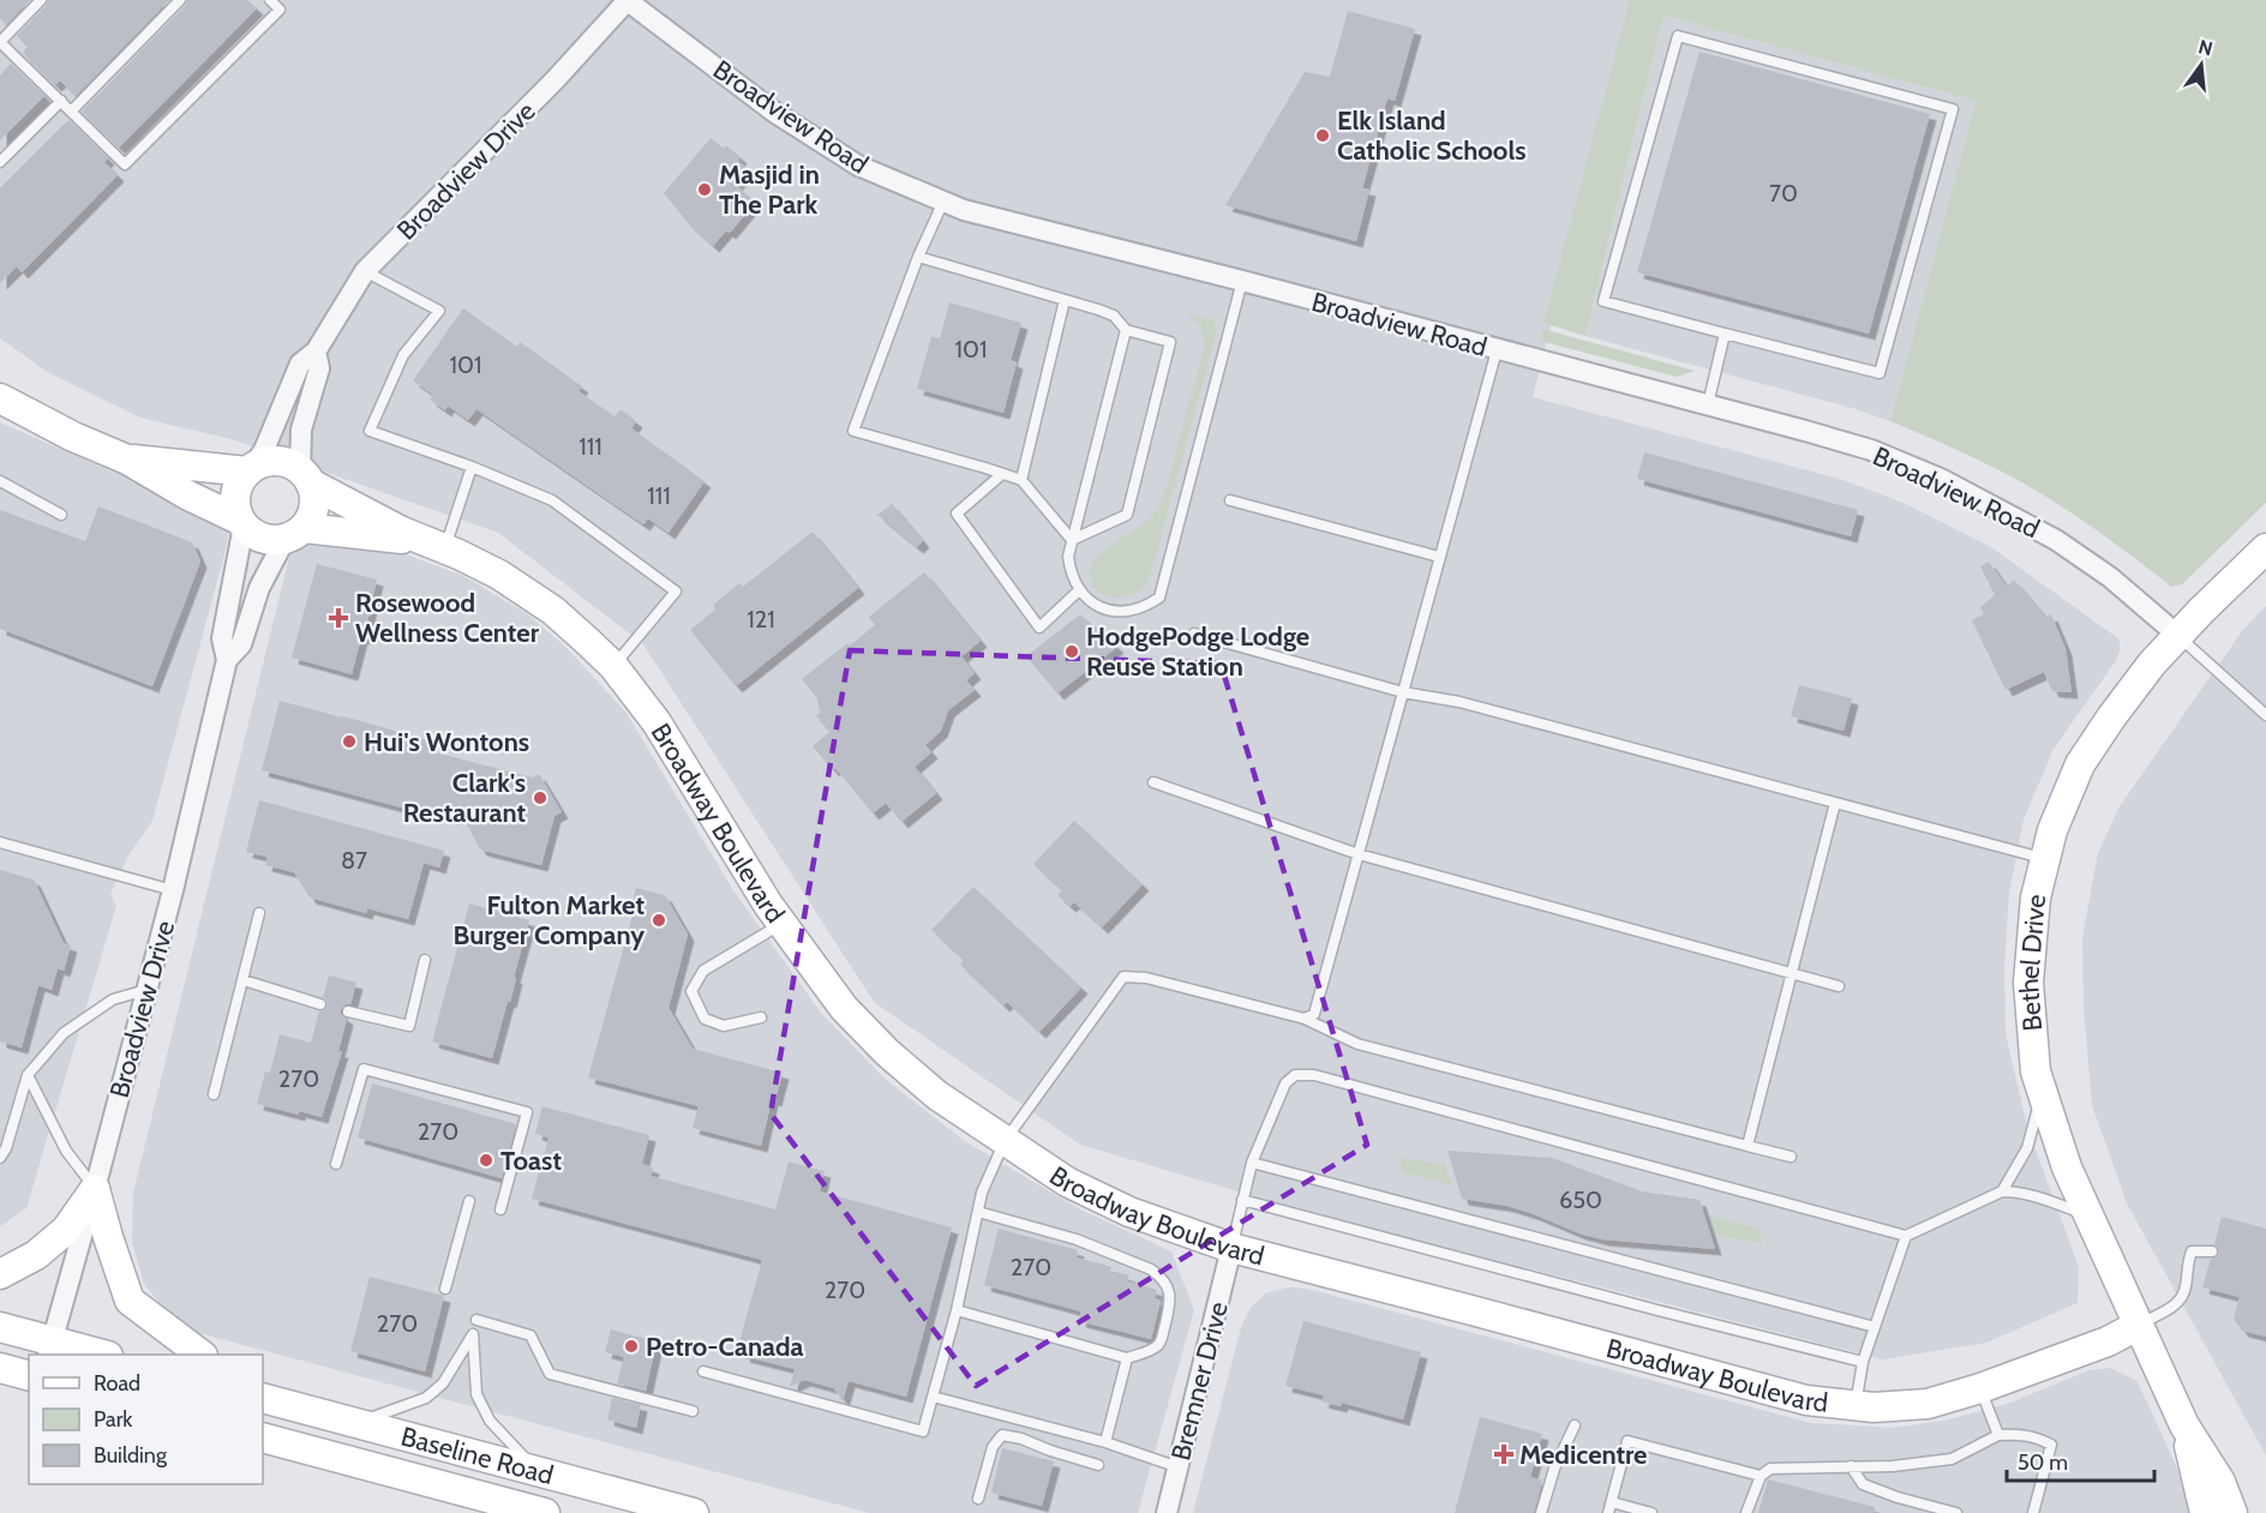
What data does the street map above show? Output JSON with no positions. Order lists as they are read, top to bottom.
{
  "streets": {
    "street": [
      "Broadview Road",
      "Broadview Drive",
      "Broadway Boulevard",
      "Bethel Drive",
      "Bremner Drive",
      "Baseline Road"
    ]
  },
  "crossings": [
    ["Broadview Road", "Broadview Drive"],
    ["Broadview Road", "Bethel Drive"],
    ["Broadview Drive", "Broadway Boulevard"],
    ["Broadway Boulevard", "Bethel Drive"],
    ["Broadway Boulevard", "Bremner Drive"]
  ],
  "places": {
    "other": [
      "Elk Island Catholic Schools",
      "Masjid in The Park",
      "HodgePodge Lodge Reuse Station",
      "Hui's Wontons",
      "Clark's Restaurant",
      "Fulton Market Burger Company",
      "Toast",
      "Petro-Canada"
    ],
    "health": ["Rosewood Wellness Center", "Medicentre"]
  },
  "house_numbers": [
    "70",
    "101",
    "101",
    "111",
    "111",
    "121",
    "87",
    "270",
    "270",
    "650",
    "270",
    "270",
    "270"
  ],
  "legend": ["Road", "Park", "Building"],
  "scale_bar": "50 m",
  "north": "top"
}
